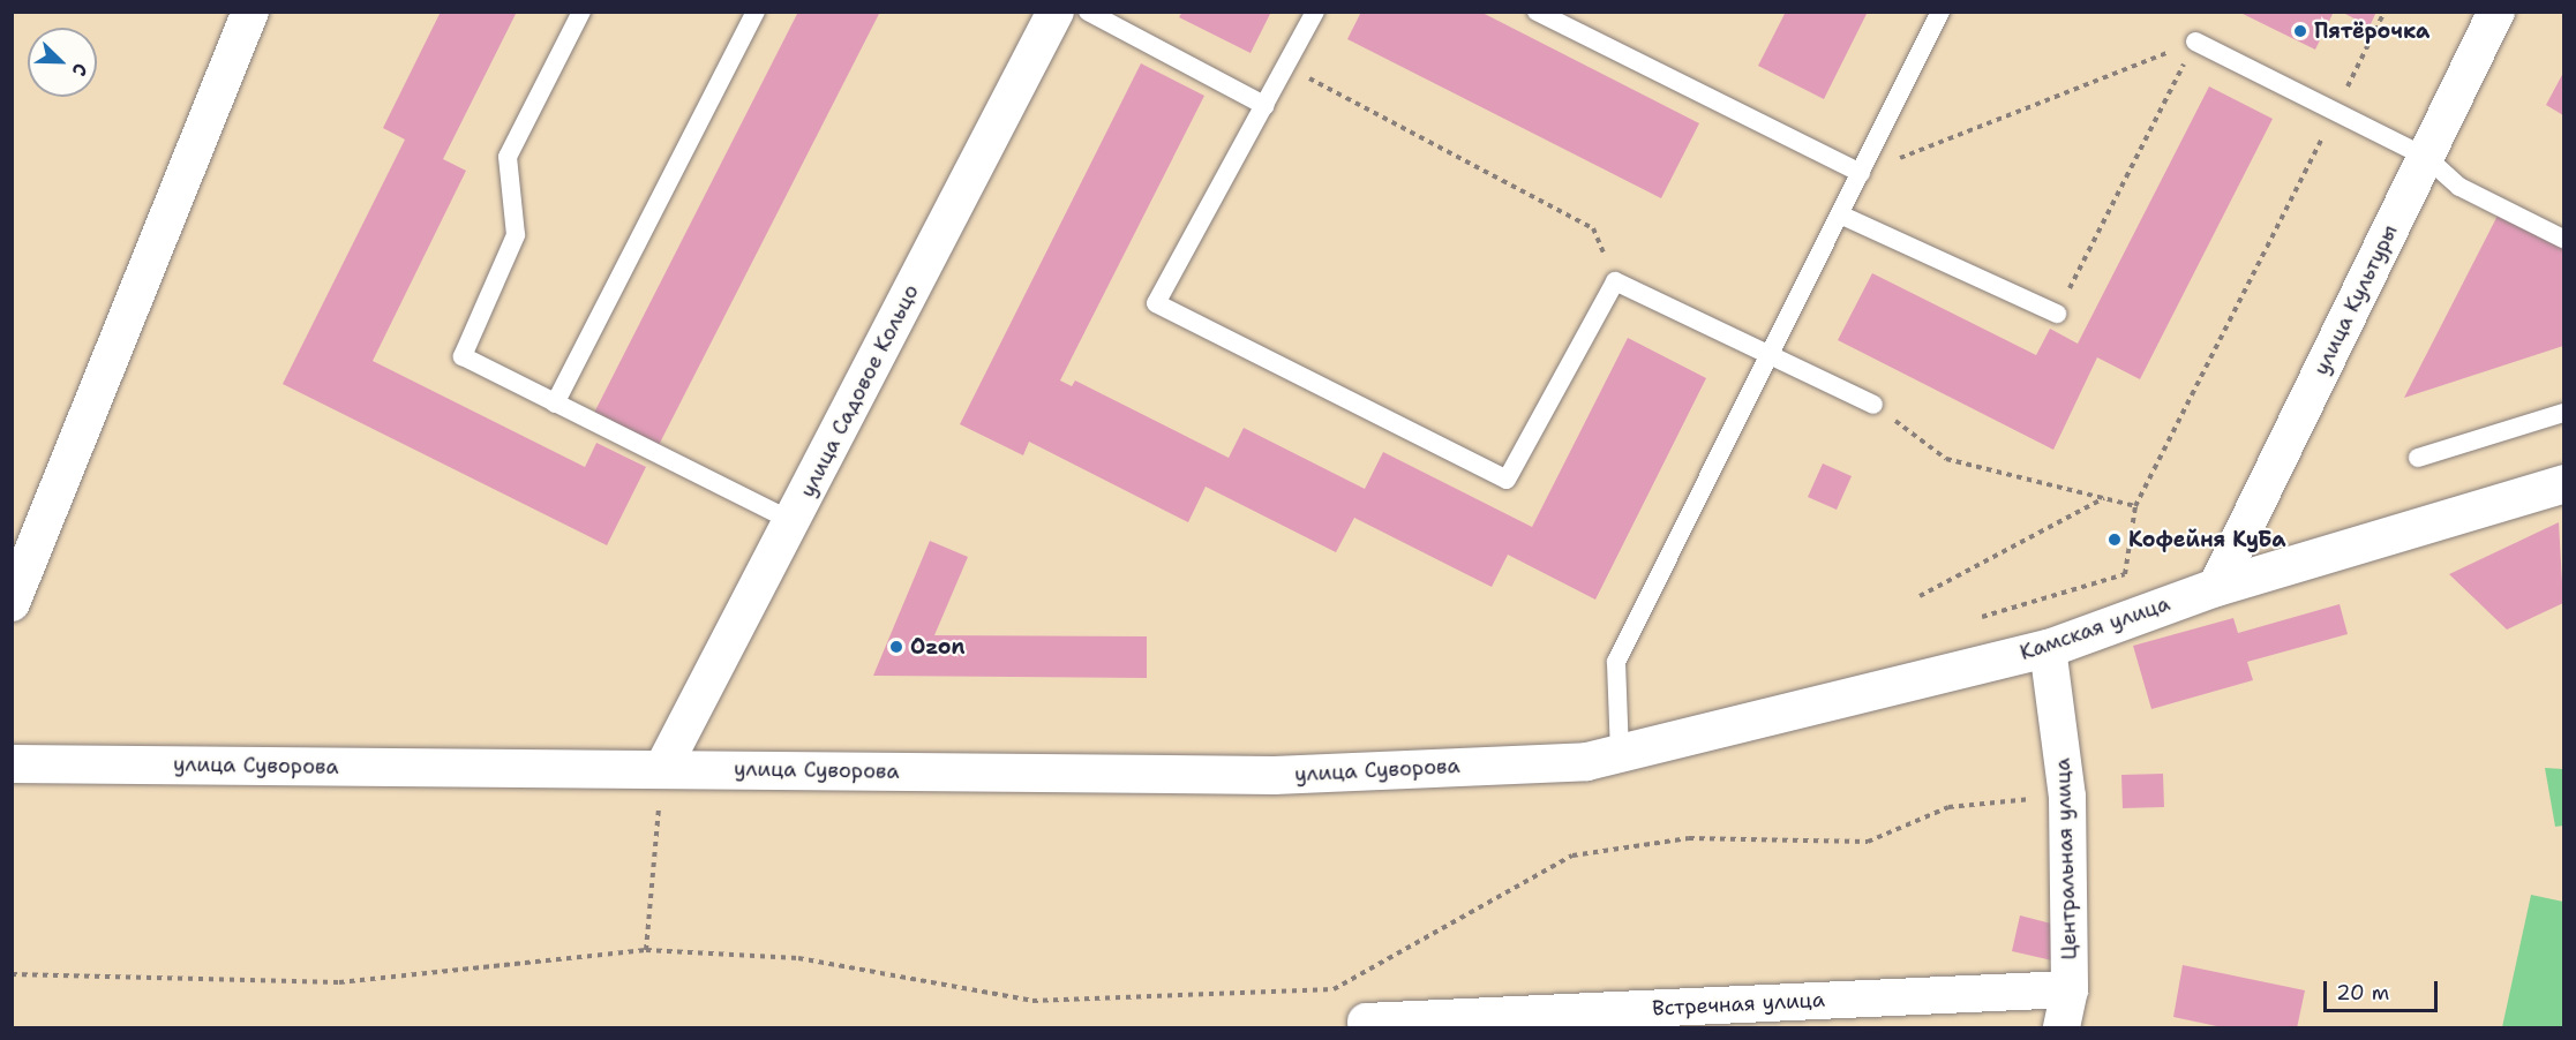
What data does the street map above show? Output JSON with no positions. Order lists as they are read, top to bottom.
{
  "streets": {
    "street": [
      "улица Культуры",
      "улица Садовое Кольцо",
      "Камская улица",
      "улица Суворова",
      "Центральная улица",
      "Встречная улица"
    ]
  },
  "crossings": [
    ["улица Культуры", "Камская улица"],
    ["улица Садовое Кольцо", "улица Суворова"],
    ["Камская улица", "улица Суворова"],
    ["Камская улица", "Центральная улица"],
    ["Центральная улица", "Встречная улица"]
  ],
  "places": ["Пятёрочка", "Кофейня КуБа", "Ozon"],
  "scale_bar": "20 m",
  "north": "bottom right"
}
